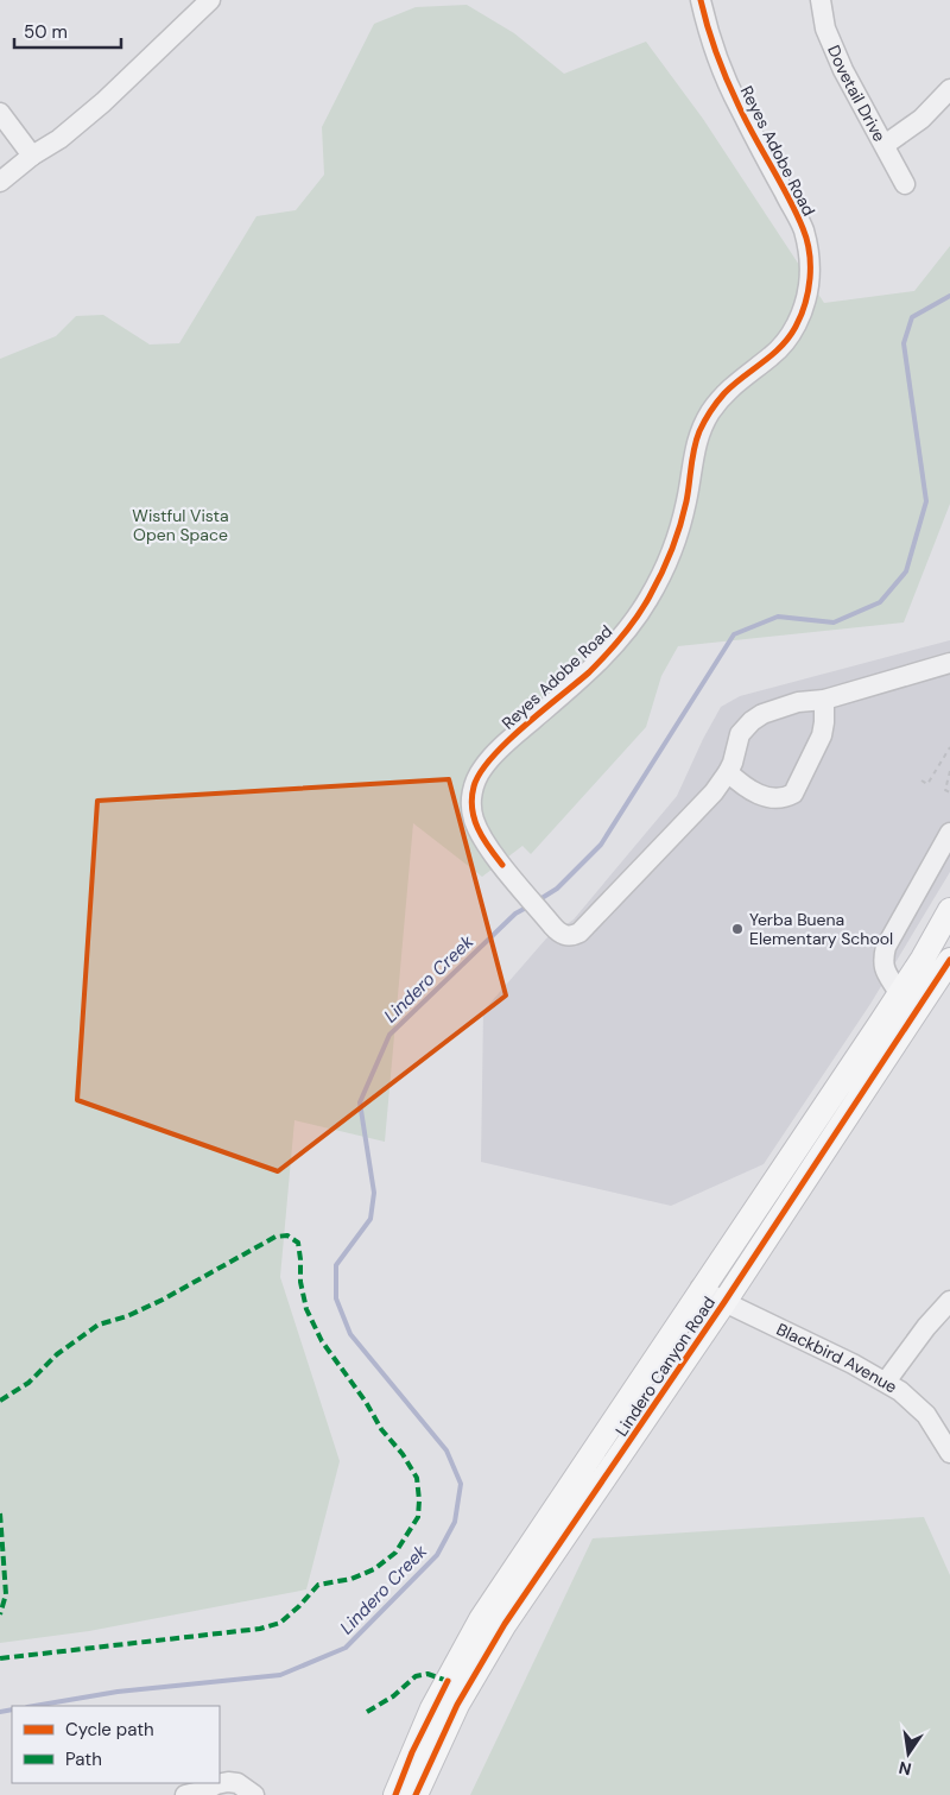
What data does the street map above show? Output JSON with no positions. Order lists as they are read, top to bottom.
{
  "streets": {
    "main road": ["Lindero Canyon Road"],
    "street": ["Dovetail Drive", "Reyes Adobe Road", "Blackbird Avenue"]
  },
  "crossings": [
    ["Blackbird Avenue", "Lindero Canyon Road"]
  ],
  "water": ["Lindero Creek"],
  "parks": ["Wistful Vista Open Space"],
  "places": ["Yerba Buena Elementary School"],
  "legend": ["Cycle path", "Path"],
  "scale_bar": "50 m",
  "north": "bottom"
}
